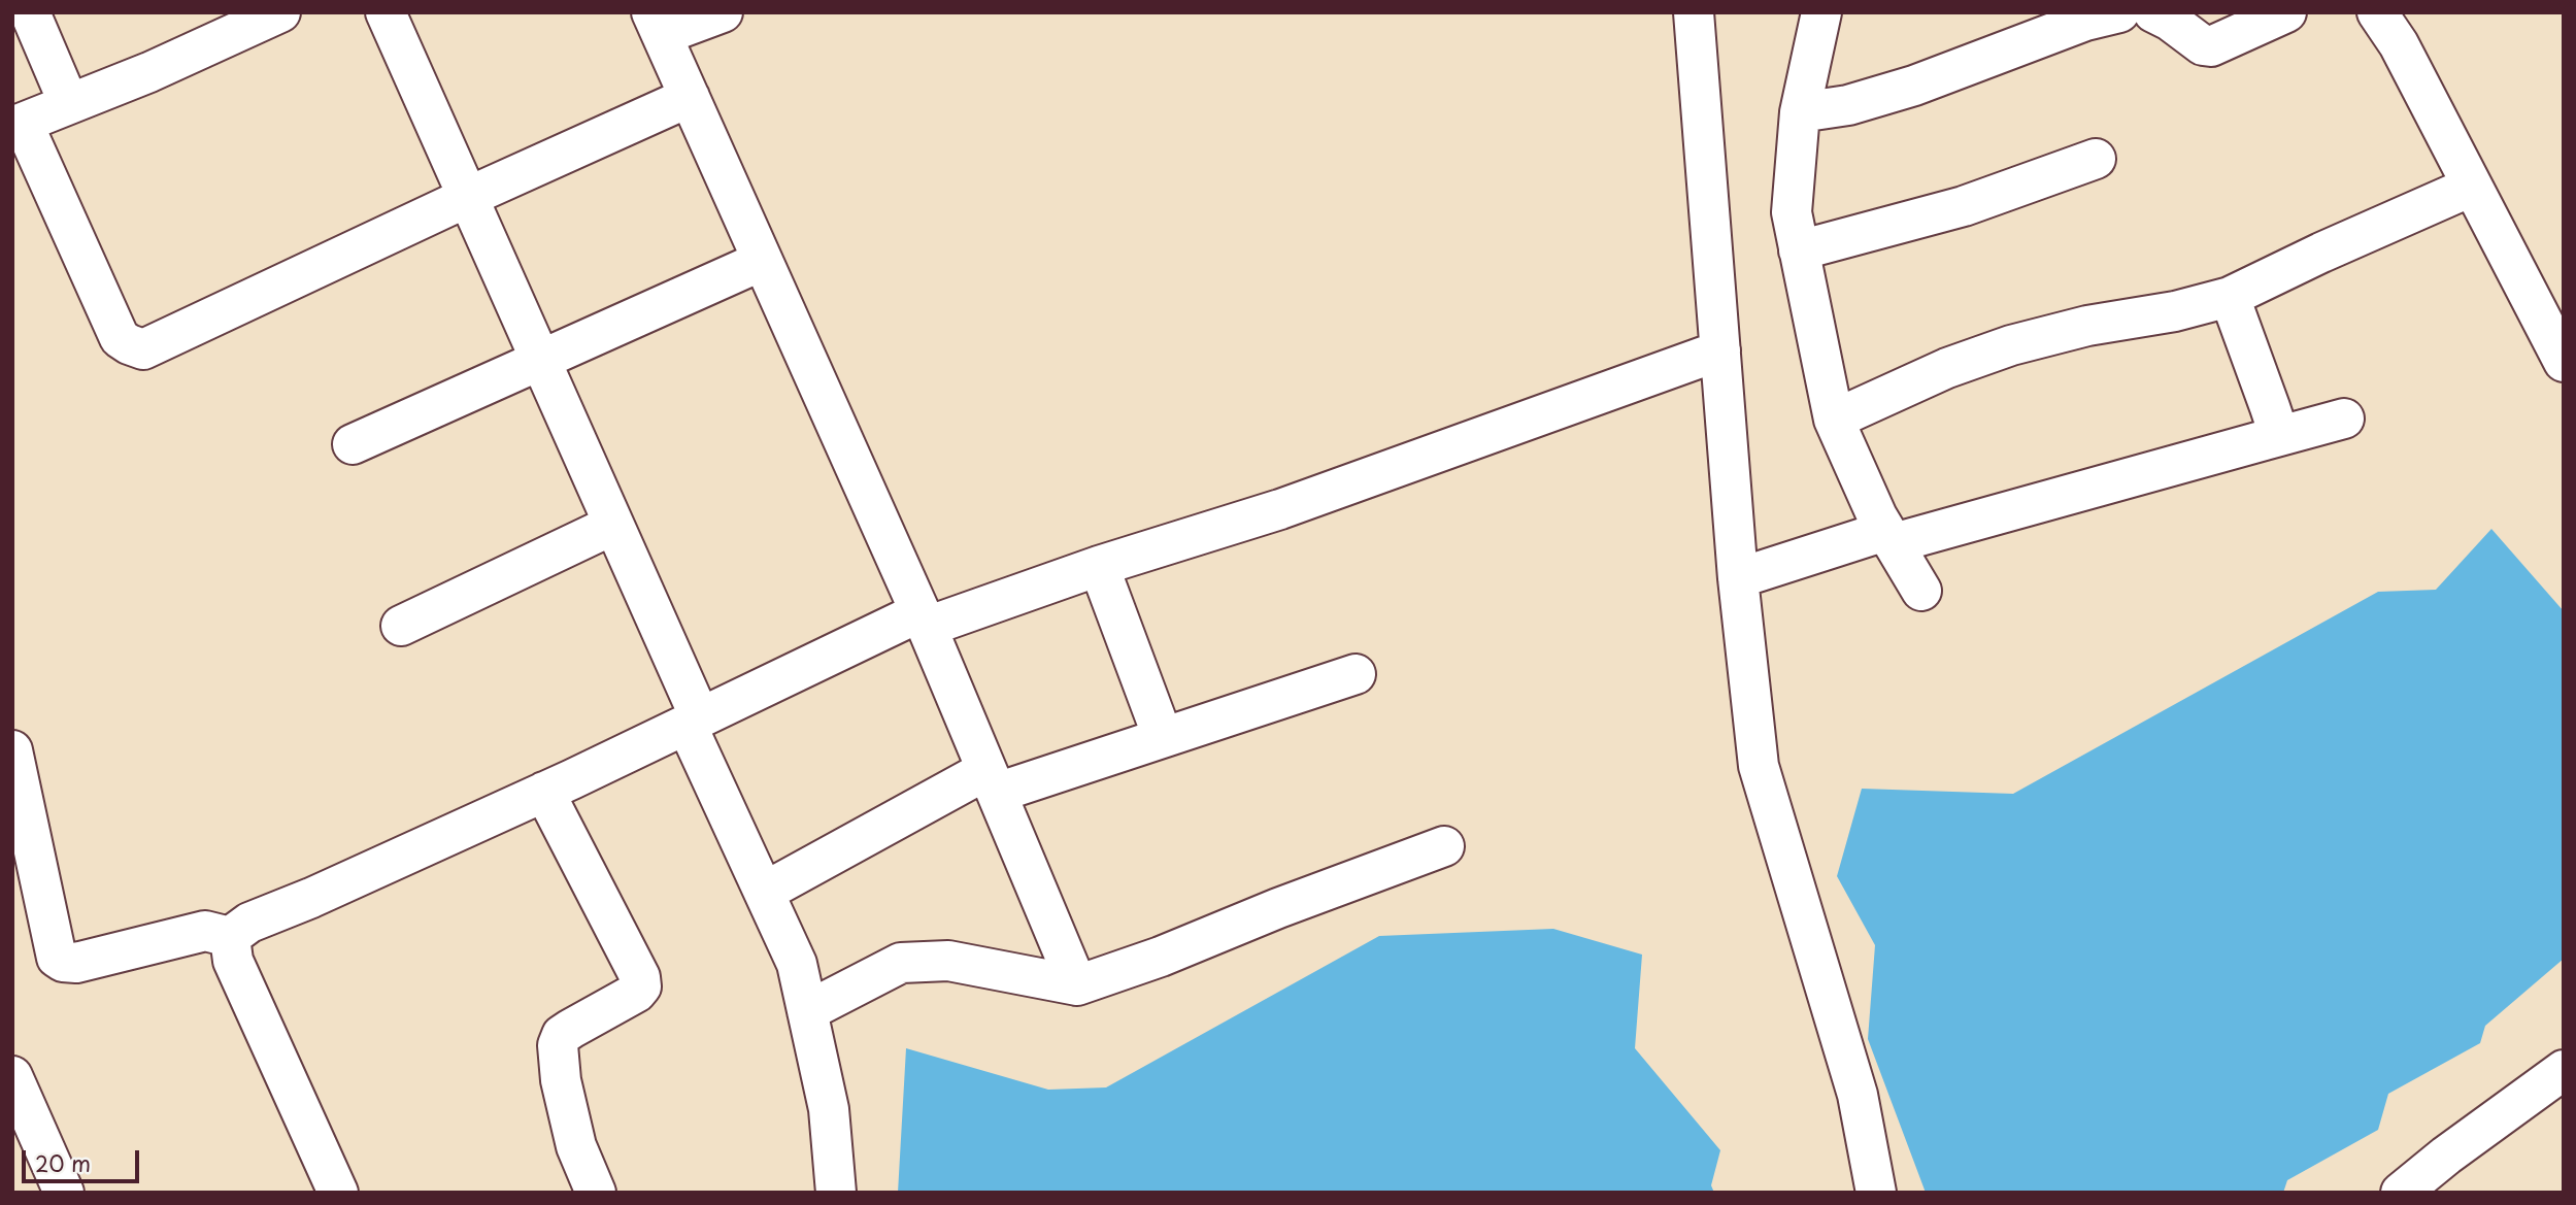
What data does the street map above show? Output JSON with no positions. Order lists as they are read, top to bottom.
{
  "scale_bar": "20 m"
}
